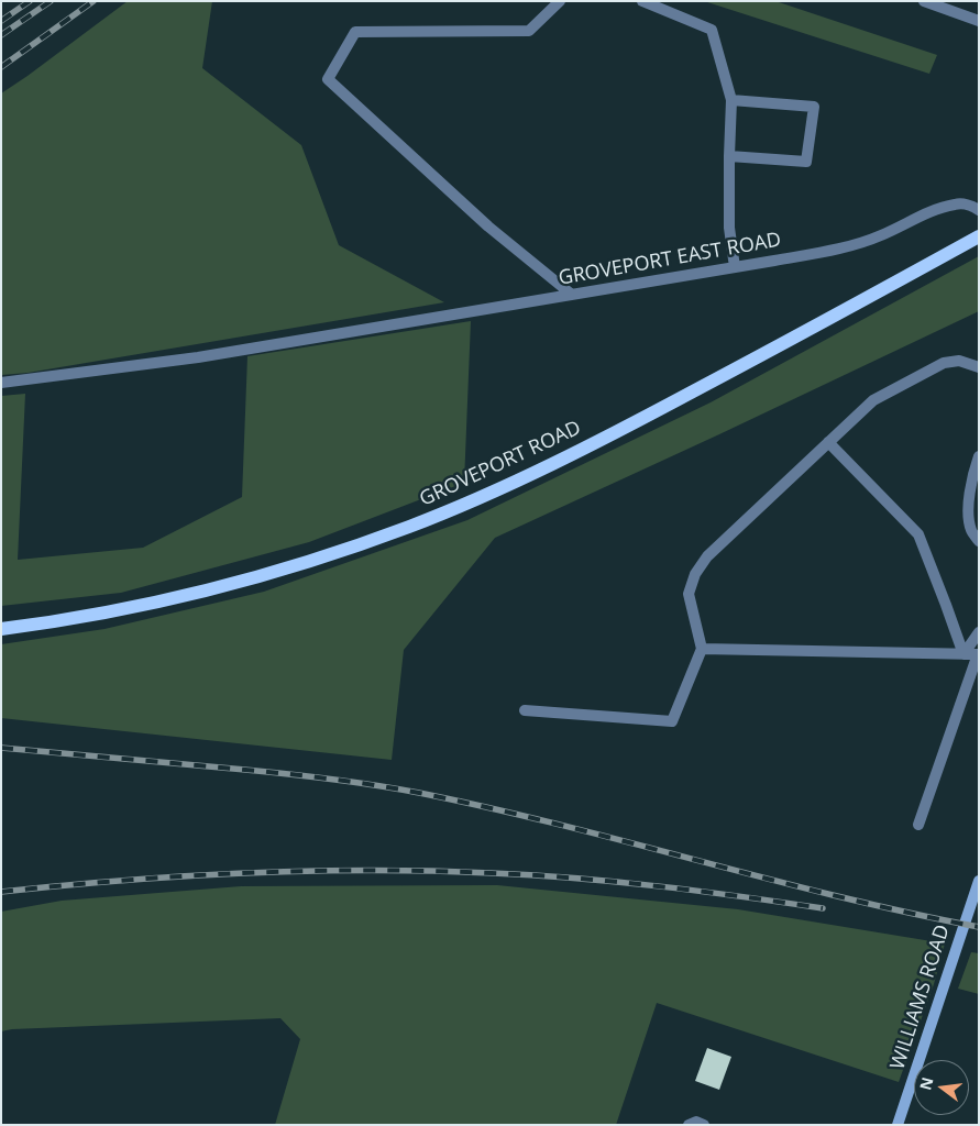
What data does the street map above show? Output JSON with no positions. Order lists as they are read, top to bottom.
{
  "streets": {
    "main road": ["GROVEPORT ROAD", "WILLIAMS ROAD"],
    "lane": ["GROVEPORT EAST ROAD"]
  },
  "north": "left"
}
